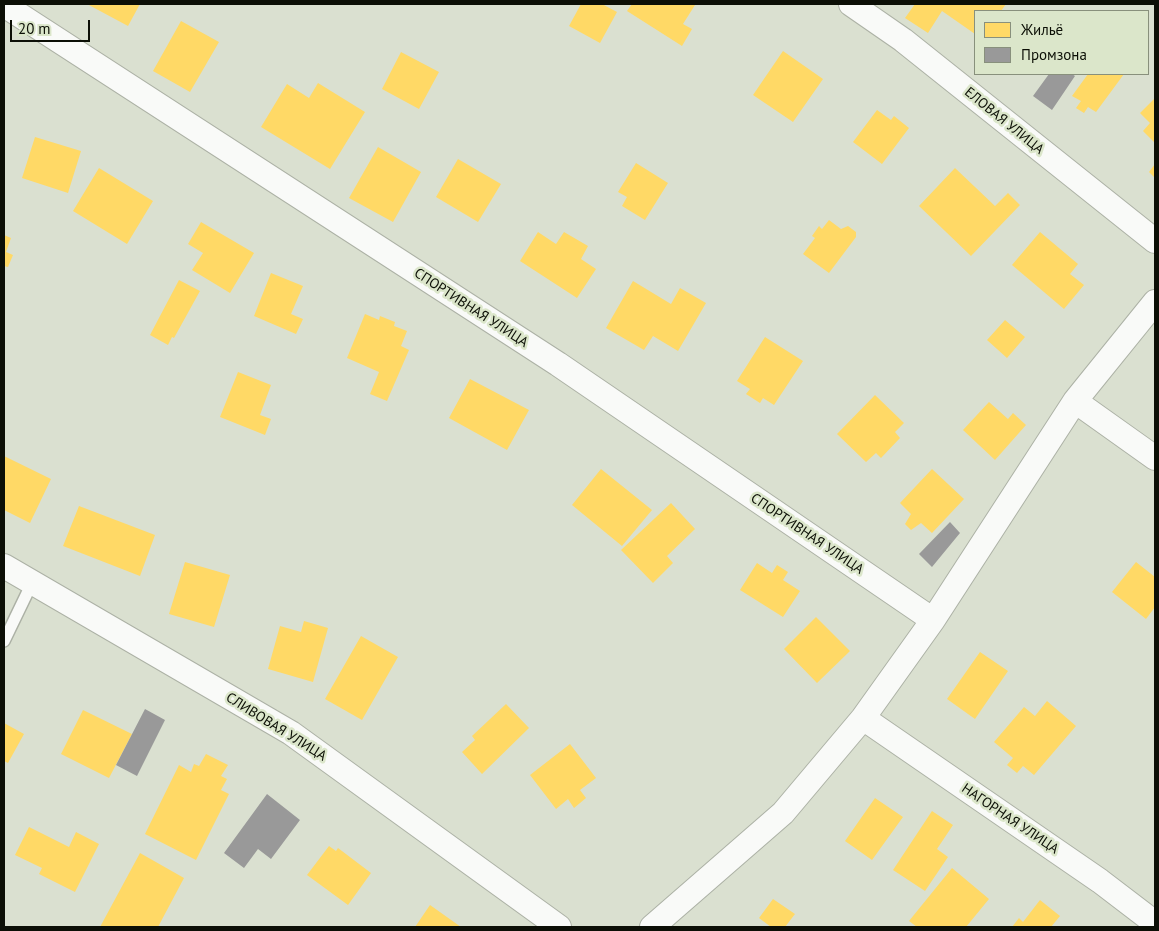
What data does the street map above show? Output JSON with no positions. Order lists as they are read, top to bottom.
{
  "streets": {
    "street": [
      "ЕЛОВАЯ УЛИЦА",
      "СПОРТИВНАЯ УЛИЦА",
      "СЛИВОВАЯ УЛИЦА",
      "НАГОРНАЯ УЛИЦА"
    ]
  },
  "legend": ["Жильё", "Промзона"],
  "scale_bar": "20 m"
}
